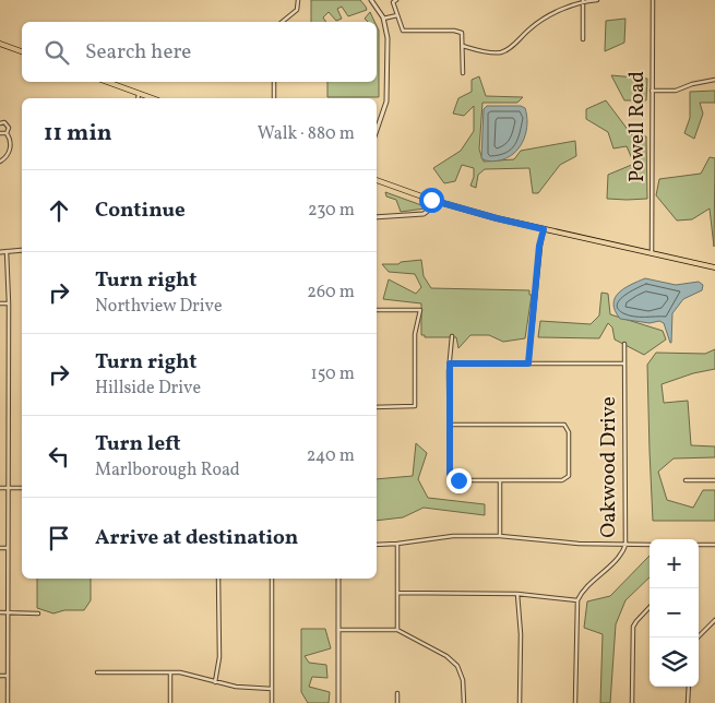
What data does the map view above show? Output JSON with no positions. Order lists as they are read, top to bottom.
{
  "streets": {
    "street": ["Powell Road", "Oakwood Drive"]
  },
  "page": {
    "search": "Search here",
    "heading": ["11 min", "Walk · 880 m"],
    "list": [
      ["Continue", "230 m"],
      ["Turn right", "Northview Drive", "260 m"],
      ["Turn right", "Hillside Drive", "150 m"],
      ["Turn left", "Marlborough Road", "240 m"],
      "Arrive at destination"
    ],
    "map_buttons": ["+", "−"]
  }
}
